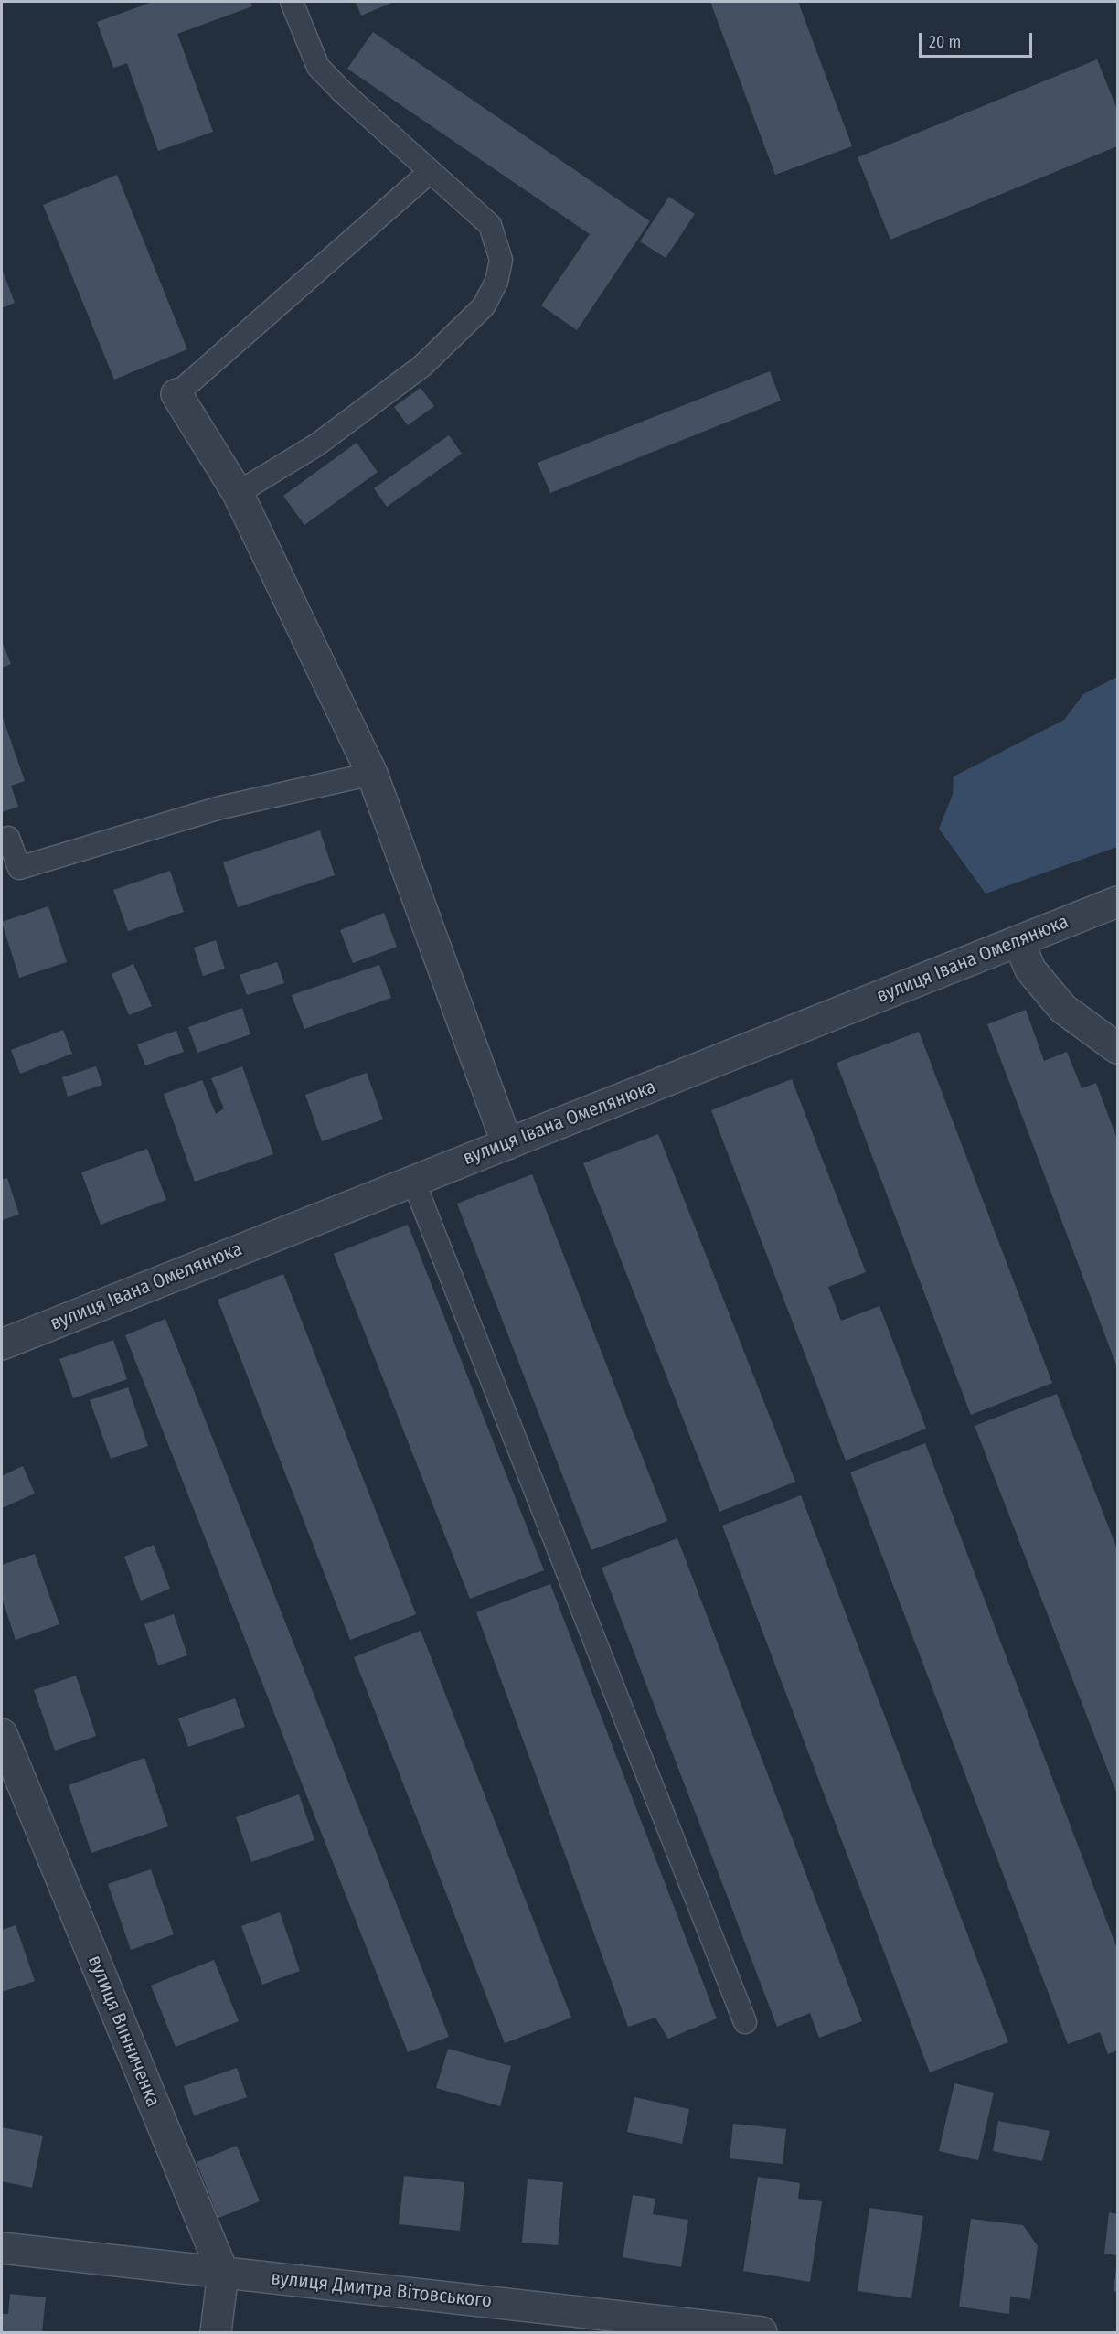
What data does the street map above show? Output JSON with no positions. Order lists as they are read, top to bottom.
{
  "streets": {
    "street": ["вулиця Івана Омелянюка", "вулиця Винниченка", "вулиця Дмитра Вітовського"]
  },
  "crossings": [
    ["вулиця Винниченка", "вулиця Дмитра Вітовського"]
  ],
  "scale_bar": "20 m"
}
